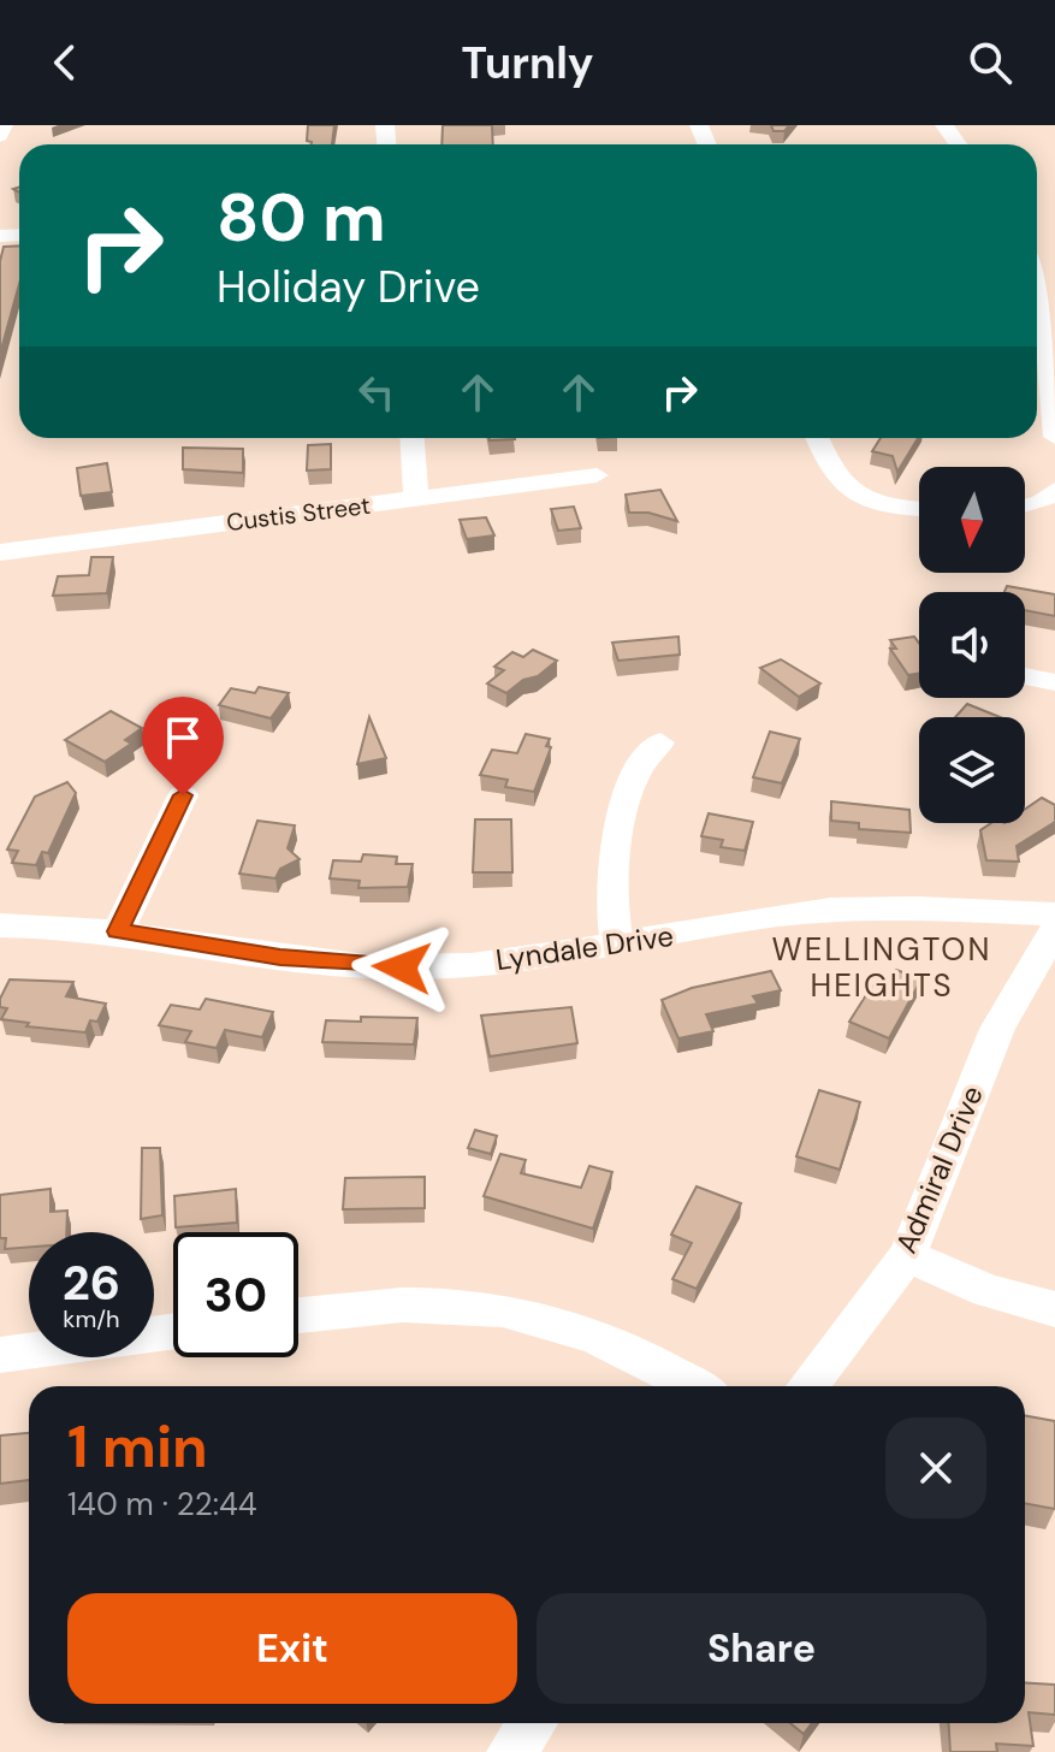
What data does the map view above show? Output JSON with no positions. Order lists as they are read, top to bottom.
{
  "streets": {
    "street": ["Custis Street", "Lyndale Drive", "Admiral Drive"]
  },
  "districts": ["WELLINGTON HEIGHTS"],
  "north": "bottom",
  "page": {
    "header": "Turnly",
    "turn": ["80 m", "Holiday Drive"],
    "speed": "26 km/h",
    "limit": "30",
    "heading": ["1 min", "140 m · 22:44"],
    "buttons": ["Exit", "Share"]
  }
}
